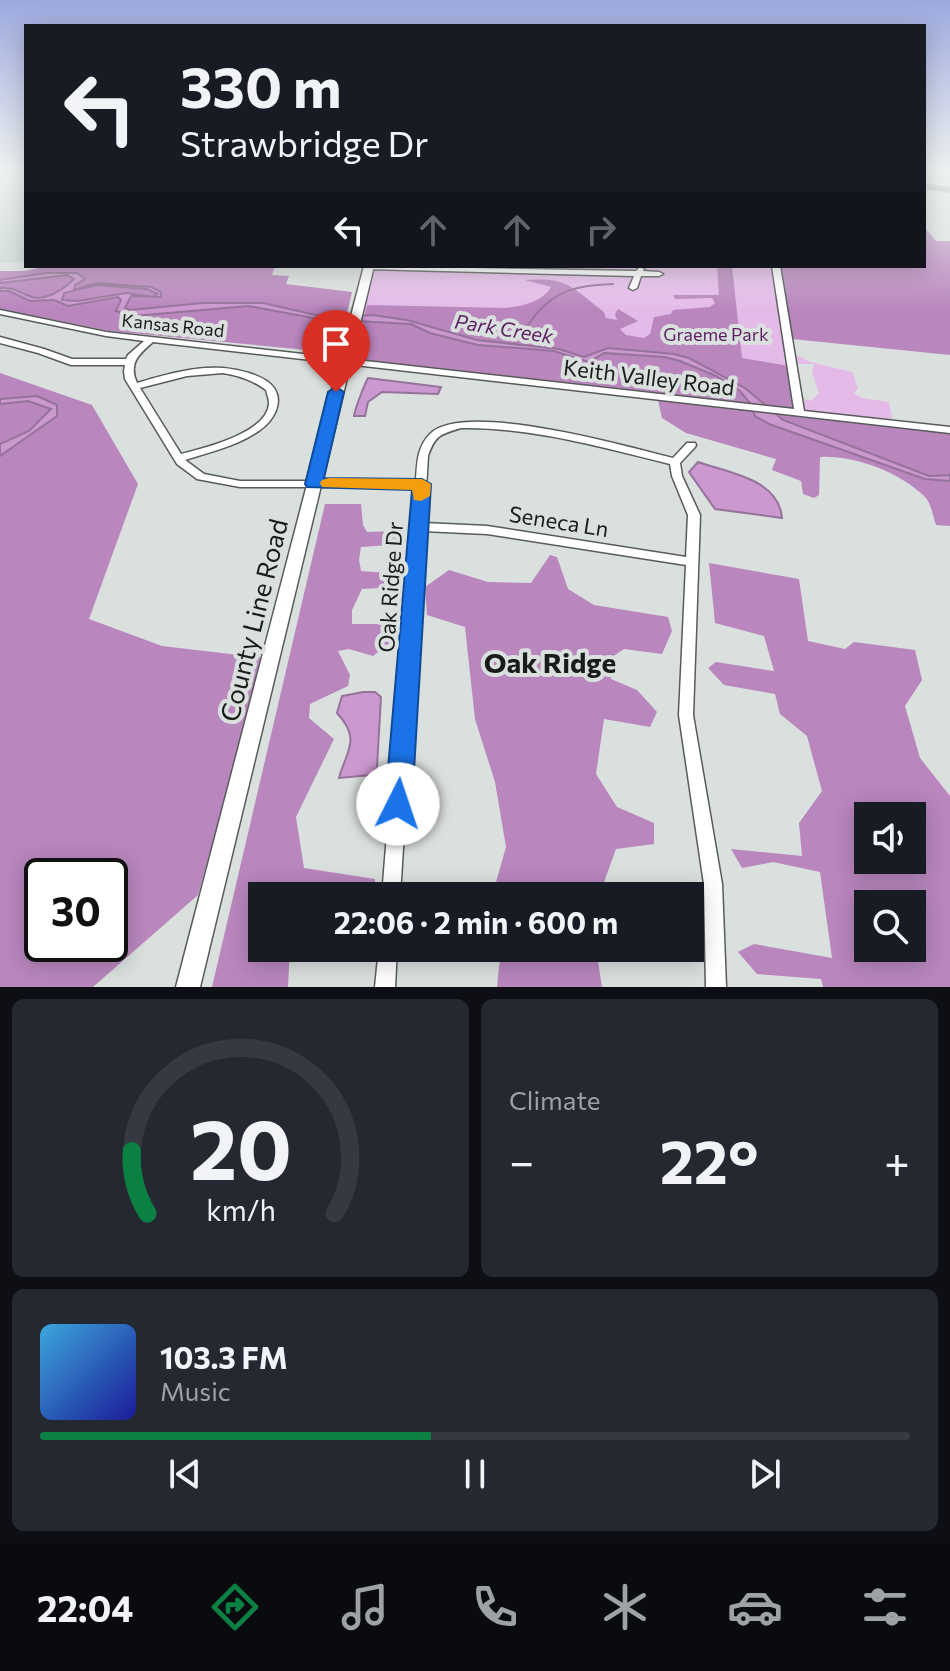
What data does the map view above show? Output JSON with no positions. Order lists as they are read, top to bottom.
{
  "streets": {
    "main road": ["County Line Road"],
    "street": [
      "Kansas Road",
      "Keith Valley Road",
      "Seneca Ln",
      "Oak Ridge Dr"
    ]
  },
  "crossings": [
    ["Kansas Road", "Keith Valley Road"],
    ["Kansas Road", "County Line Road"],
    ["Keith Valley Road", "County Line Road"],
    ["Seneca Ln", "Oak Ridge Dr"]
  ],
  "districts": ["Oak Ridge"],
  "water": ["Park Creek"],
  "parks": ["Graeme Park"],
  "page": {
    "turn": ["330 m", "Strawbridge Dr"],
    "limit": "30",
    "trip": "22:06 · 2 min · 600 m",
    "tile": "Climate",
    "heat": ["−", "22°", "+"],
    "song": ["103.3 FM", "Music"],
    "tabs": "22:04",
    "gauge": ["20", "km/h"]
  }
}
